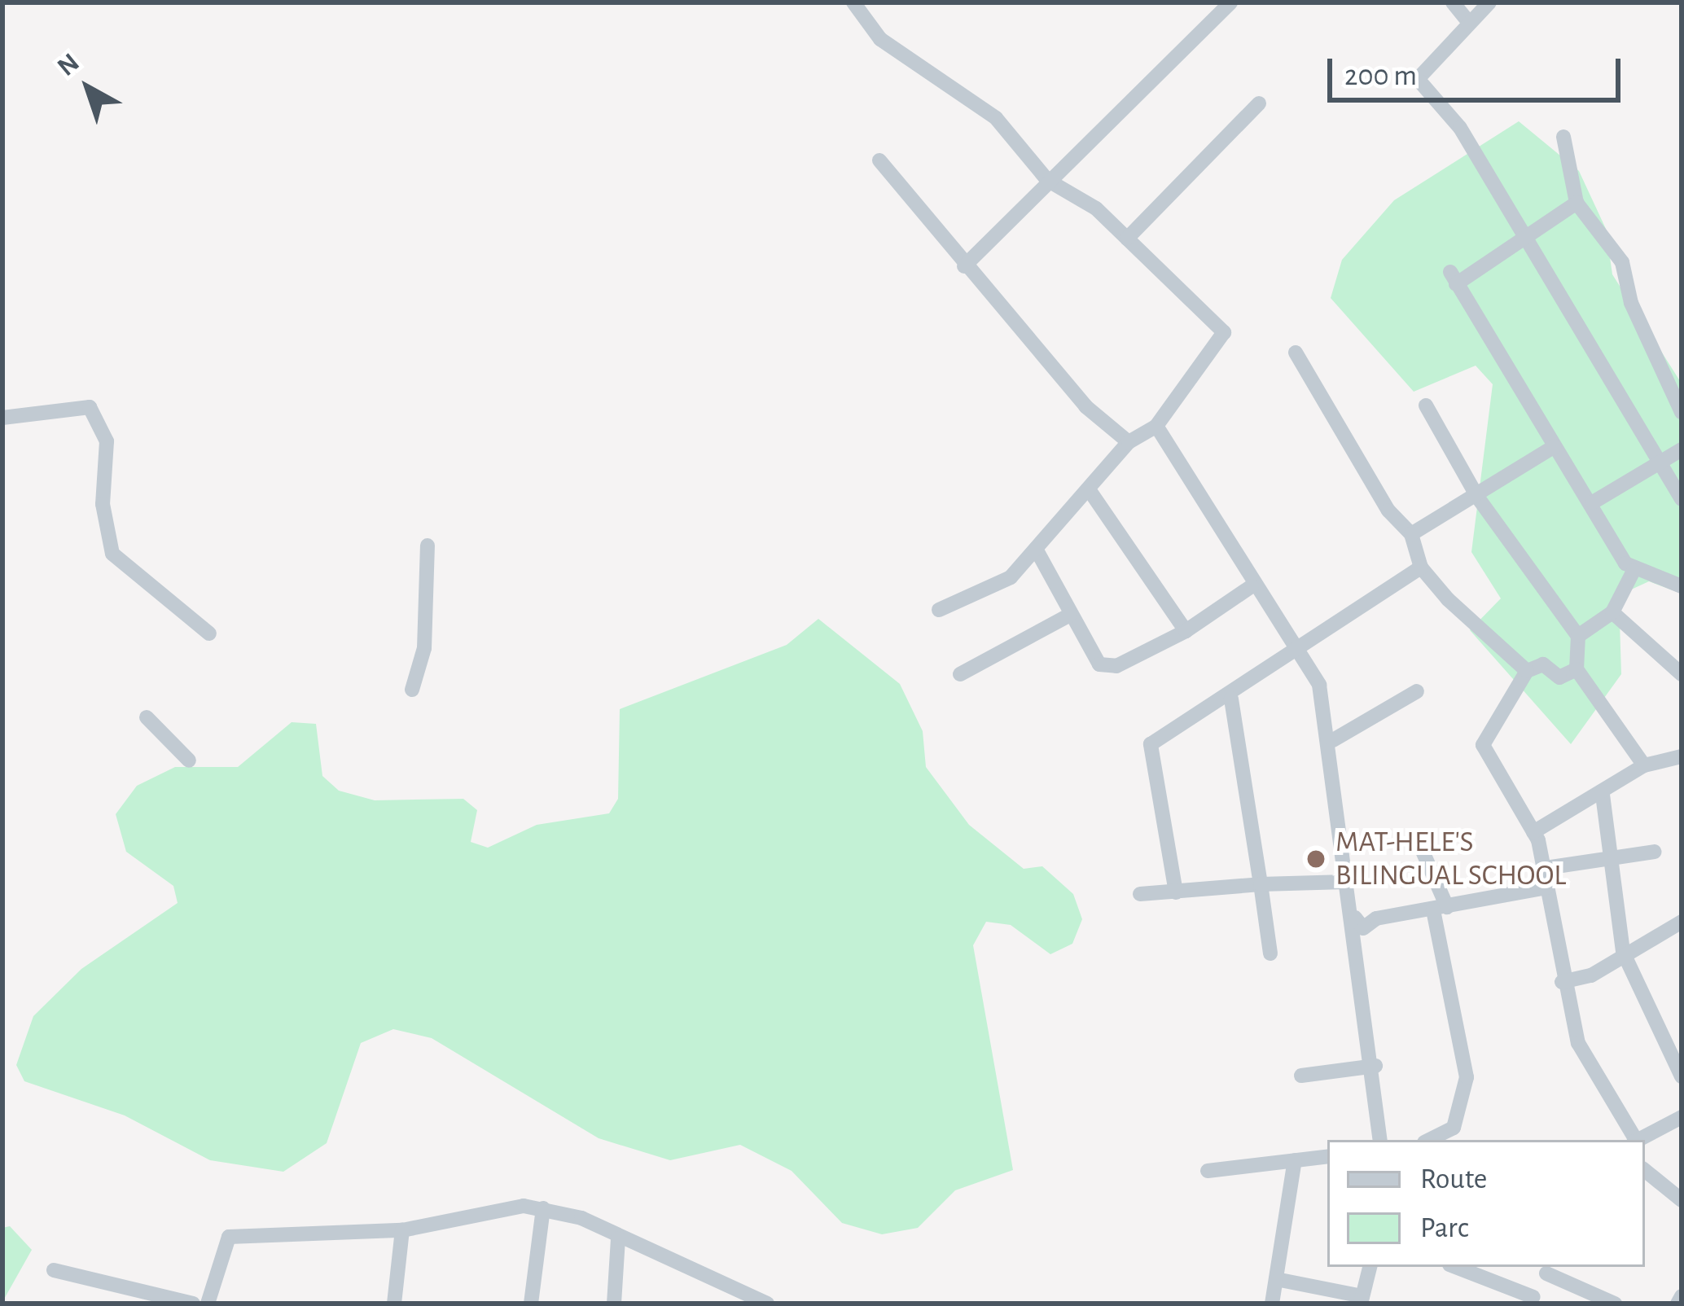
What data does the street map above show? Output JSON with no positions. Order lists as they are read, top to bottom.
{
  "places": ["MAT-HELE'S BILINGUAL SCHOOL"],
  "legend": ["Route", "Parc"],
  "scale_bar": "200 m",
  "north": "top left"
}
